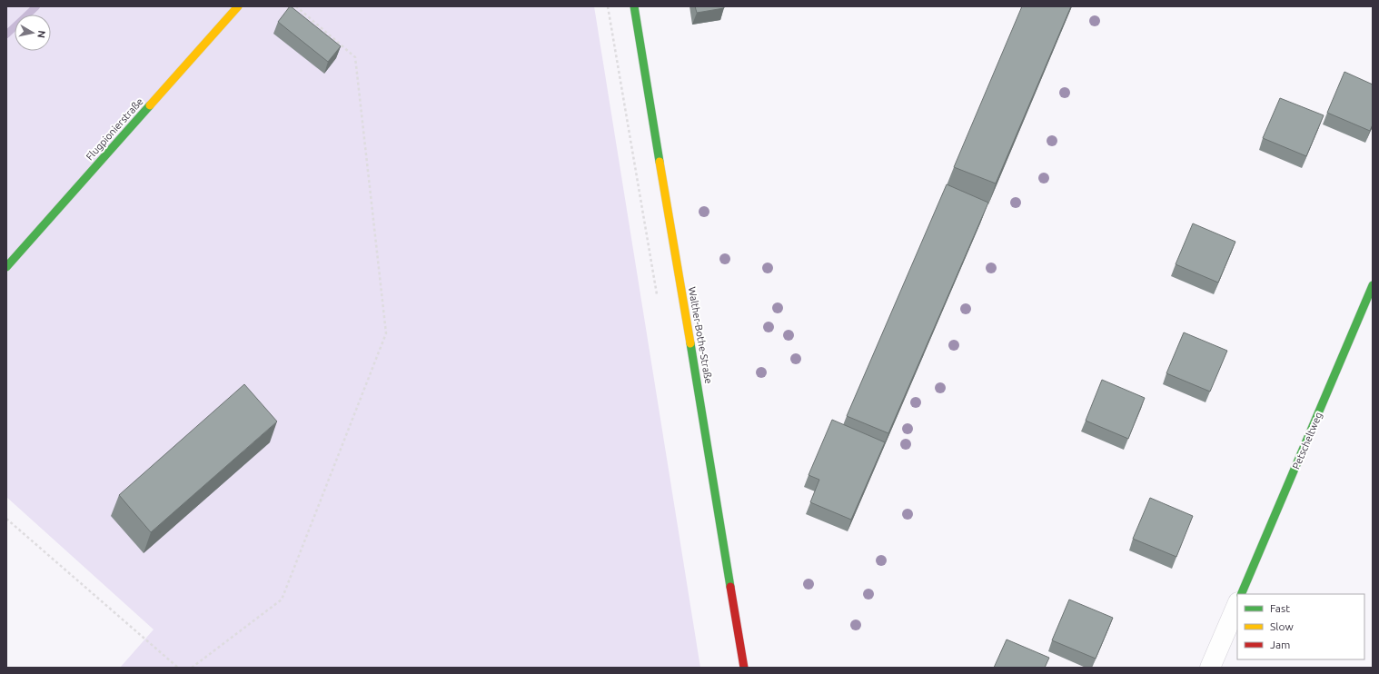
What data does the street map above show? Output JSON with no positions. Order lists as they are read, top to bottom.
{
  "streets": {
    "street": ["Flugpionierstraße", "Walther-Bothe-Straße", "Petscheltweg"]
  },
  "legend": ["Fast", "Slow", "Jam"],
  "north": "right"
}
